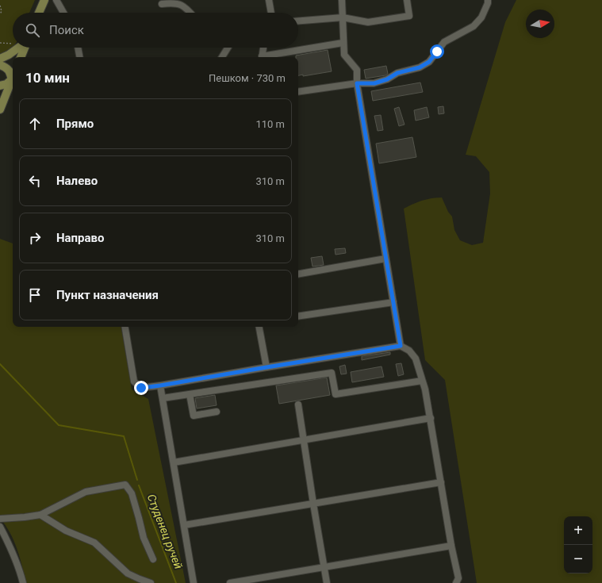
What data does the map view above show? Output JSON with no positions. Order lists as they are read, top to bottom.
{
  "water": ["Студенец ручей"],
  "north": "right",
  "page": {
    "search": "Поиск",
    "heading": ["10 мин", "Пешком · 730 m"],
    "list": [
      ["Прямо", "110 m"],
      ["Налево", "310 m"],
      ["Направо", "310 m"],
      "Пункт назначения"
    ],
    "map_buttons": ["+", "−"]
  }
}
